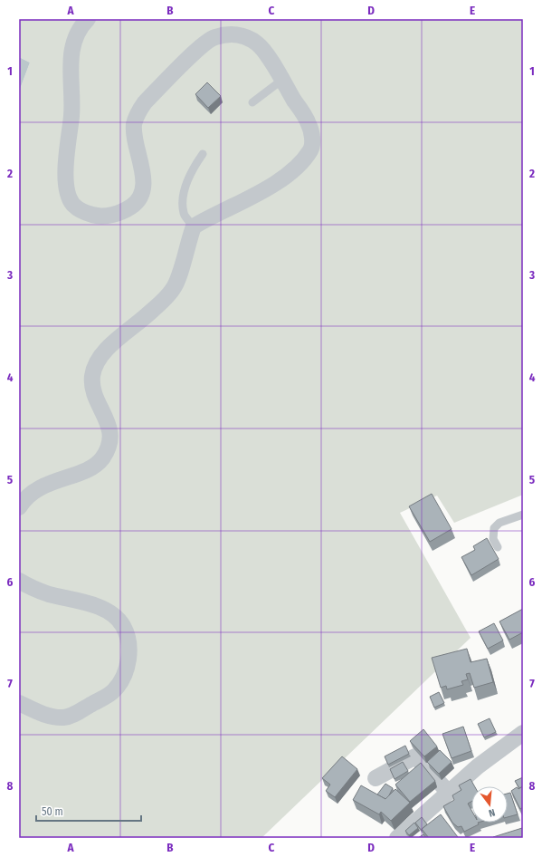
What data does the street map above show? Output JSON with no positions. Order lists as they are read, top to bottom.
{
  "scale_bar": "50 m",
  "north": "bottom",
  "grid": {
    "columns": [
      "A",
      "B",
      "C",
      "D",
      "E"
    ],
    "rows": [
      "1",
      "2",
      "3",
      "4",
      "5",
      "6",
      "7",
      "8"
    ]
  }
}
